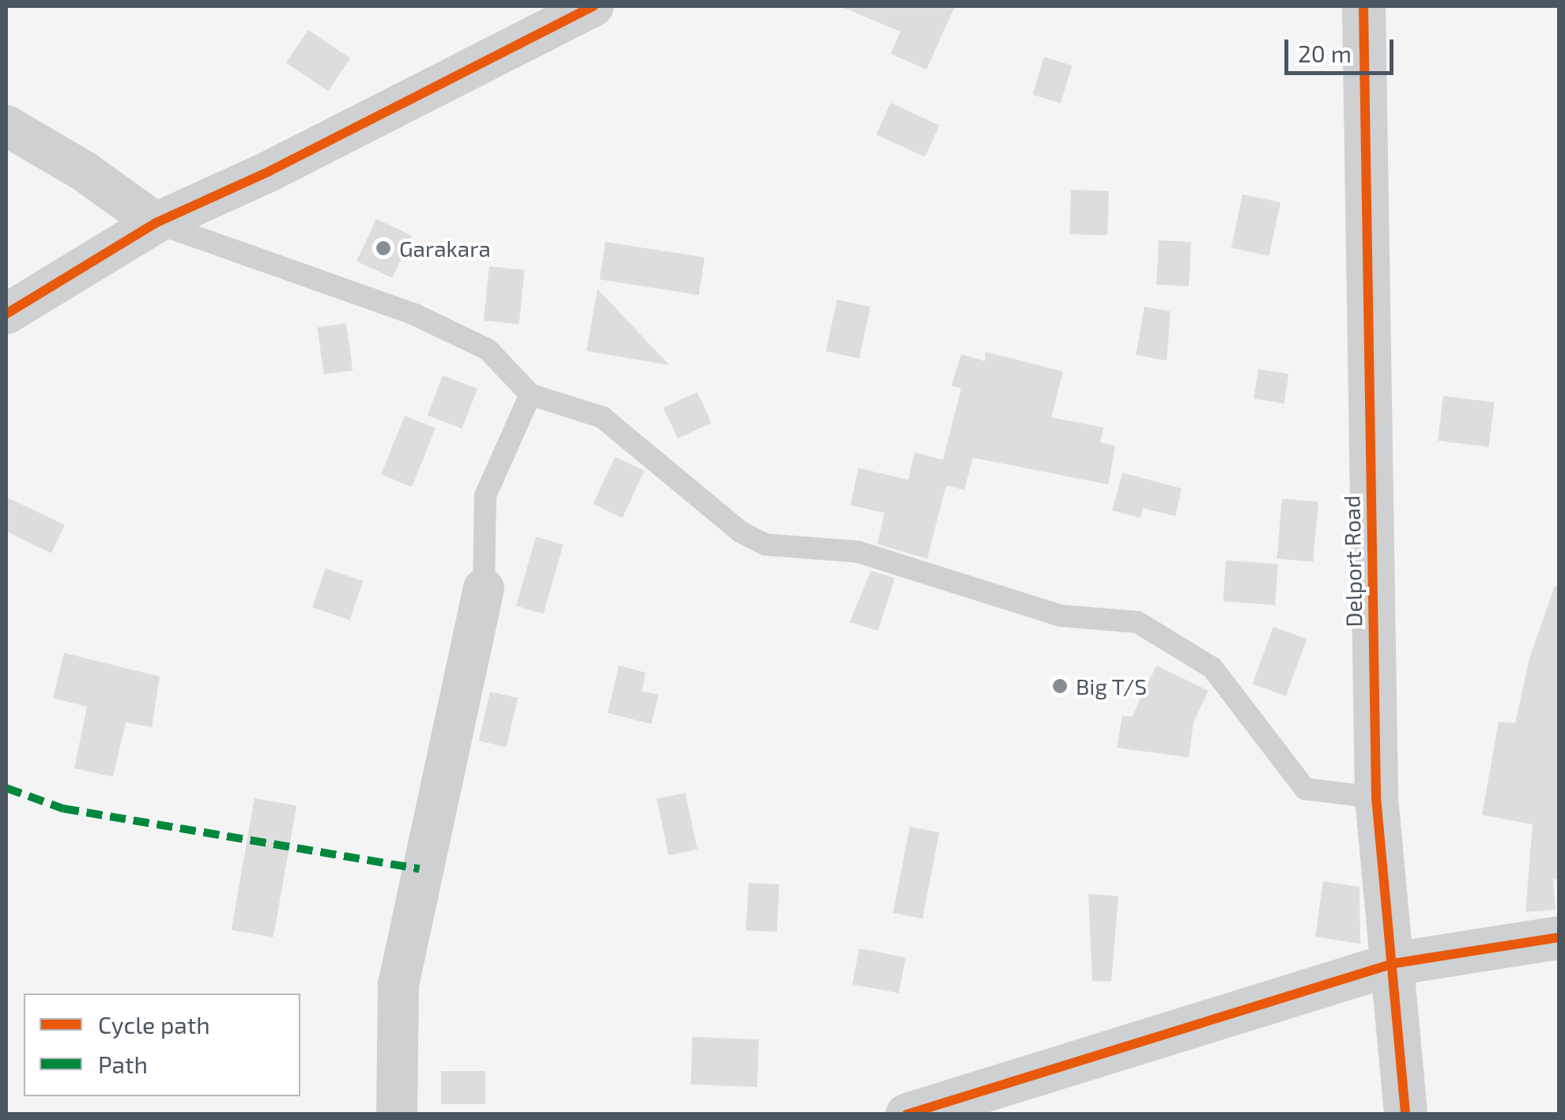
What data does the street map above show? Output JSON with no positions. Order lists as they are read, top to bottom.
{
  "streets": {
    "street": ["Delport Road"]
  },
  "places": ["Garakara", "Big T/S"],
  "legend": ["Cycle path", "Path"],
  "scale_bar": "20 m"
}
